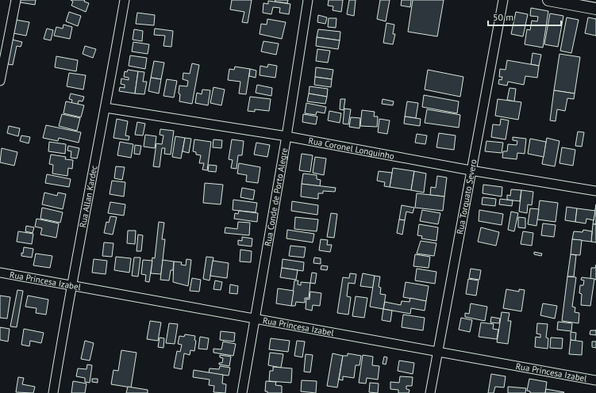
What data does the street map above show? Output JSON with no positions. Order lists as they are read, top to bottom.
{
  "streets": {
    "street": [
      "Rua Coronel Longuinho",
      "Rua Allan Kardec",
      "Rua Conde de Porto Alegre",
      "Rua Torquato Severo",
      "Rua Princesa Izabel"
    ]
  },
  "crossings": [
    ["Rua Coronel Longuinho", "Rua Allan Kardec"],
    ["Rua Coronel Longuinho", "Rua Conde de Porto Alegre"],
    ["Rua Coronel Longuinho", "Rua Torquato Severo"],
    ["Rua Allan Kardec", "Rua Princesa Izabel"],
    ["Rua Conde de Porto Alegre", "Rua Princesa Izabel"],
    ["Rua Torquato Severo", "Rua Princesa Izabel"]
  ],
  "scale_bar": "50 m"
}
